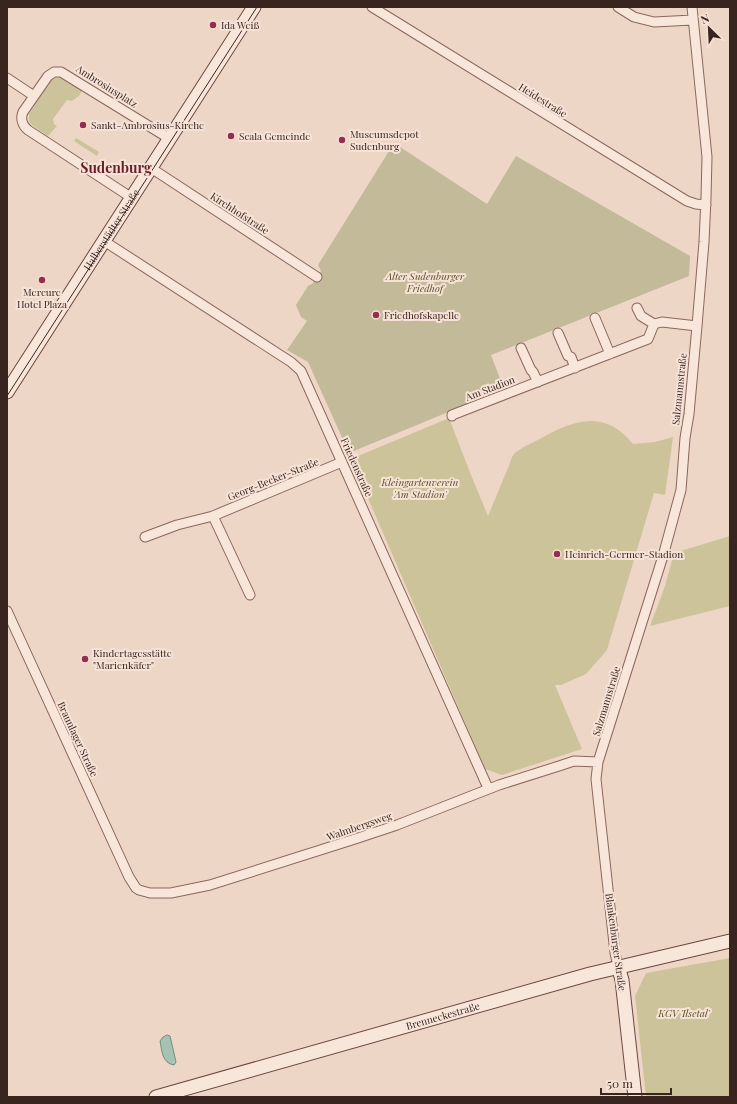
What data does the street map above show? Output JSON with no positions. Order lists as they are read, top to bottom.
{
  "streets": {
    "street": [
      "Ambrosiusplatz",
      "Heidestraße",
      "Kirchhofstraße",
      "Halberstädter Straße",
      "Am Stadion",
      "Salzmannstraße",
      "Friedenstraße",
      "Georg-Becker-Straße",
      "Braunlager Straße",
      "Walmbergsweg",
      "Blankenburger Straße",
      "Brenneckestraße"
    ]
  },
  "crossings": [
    ["Ambrosiusplatz", "Halberstädter Straße"],
    ["Heidestraße", "Salzmannstraße"],
    ["Kirchhofstraße", "Halberstädter Straße"],
    ["Halberstädter Straße", "Friedenstraße"],
    ["Salzmannstraße", "Walmbergsweg"],
    ["Salzmannstraße", "Blankenburger Straße"],
    ["Friedenstraße", "Georg-Becker-Straße"],
    ["Friedenstraße", "Walmbergsweg"],
    ["Braunlager Straße", "Walmbergsweg"],
    ["Walmbergsweg", "Blankenburger Straße"],
    ["Blankenburger Straße", "Brenneckestraße"]
  ],
  "districts": ["Sudenburg"],
  "parks": ["Alter Sudenburger Friedhof", "Kleingartenverein 'Am Stadion'", "KGV 'Ilsetal'"],
  "places": [
    "Ida Weiß",
    "Sankt-Ambrosius-Kirche",
    "Scala Gemeinde",
    "Museumsdepot Sudenburg",
    "Mercure Hotel Plaza",
    "Friedhofskapelle",
    "Heinrich-Germer-Stadion",
    "Kindertagesstätte \"Marienkäfer\""
  ],
  "scale_bar": "50 m",
  "north": "top left"
}
